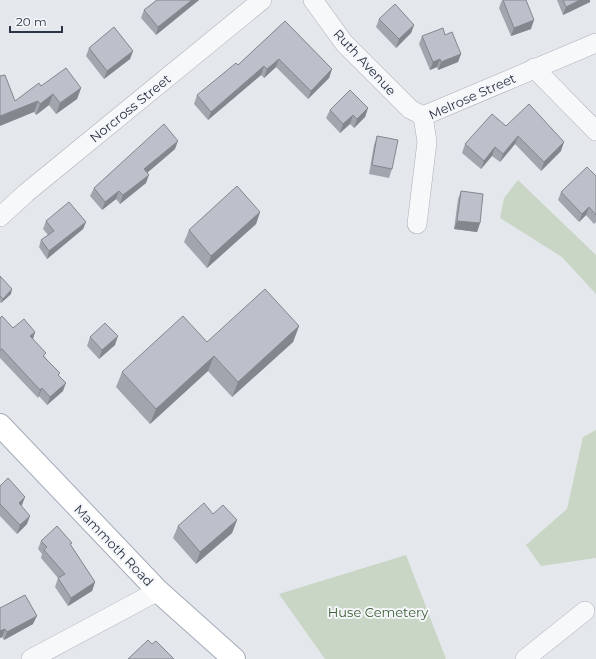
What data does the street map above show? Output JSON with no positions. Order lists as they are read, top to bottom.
{
  "streets": {
    "main road": ["Mammoth Road"],
    "street": ["Ruth Avenue", "Melrose Street", "Norcross Street"]
  },
  "crossings": [
    ["Ruth Avenue", "Melrose Street"]
  ],
  "parks": ["Huse Cemetery"],
  "scale_bar": "20 m"
}
